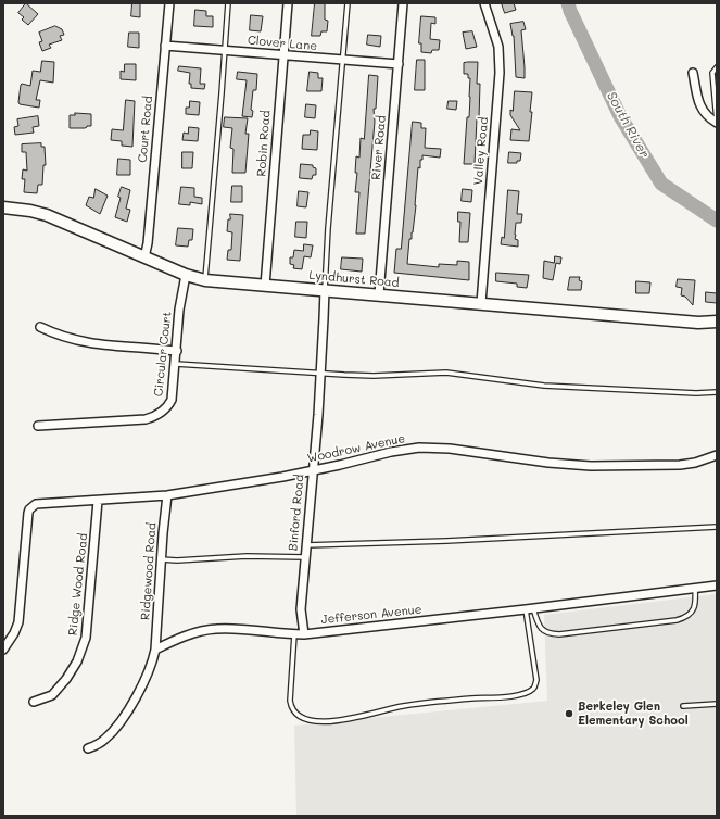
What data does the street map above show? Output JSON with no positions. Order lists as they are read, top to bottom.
{
  "streets": {
    "main road": ["Lyndhurst Road"],
    "street": [
      "Clover Lane",
      "Court Road",
      "Robin Road",
      "River Road",
      "Valley Road",
      "Circular Court",
      "Woodrow Avenue",
      "Binford Road",
      "Ridgewood Road",
      "Ridge Wood Road",
      "Jefferson Avenue"
    ]
  },
  "crossings": [
    ["Clover Lane", "Court Road"],
    ["Clover Lane", "Robin Road"],
    ["Clover Lane", "River Road"],
    ["Court Road", "Lyndhurst Road"],
    ["Robin Road", "Lyndhurst Road"],
    ["River Road", "Lyndhurst Road"],
    ["Valley Road", "Lyndhurst Road"],
    ["Lyndhurst Road", "Circular Court"],
    ["Lyndhurst Road", "Binford Road"],
    ["Woodrow Avenue", "Binford Road"],
    ["Woodrow Avenue", "Ridgewood Road"],
    ["Woodrow Avenue", "Ridge Wood Road"],
    ["Binford Road", "Jefferson Avenue"],
    ["Ridgewood Road", "Jefferson Avenue"]
  ],
  "water": ["South River"],
  "places": ["Berkeley Glen Elementary School"]
}
